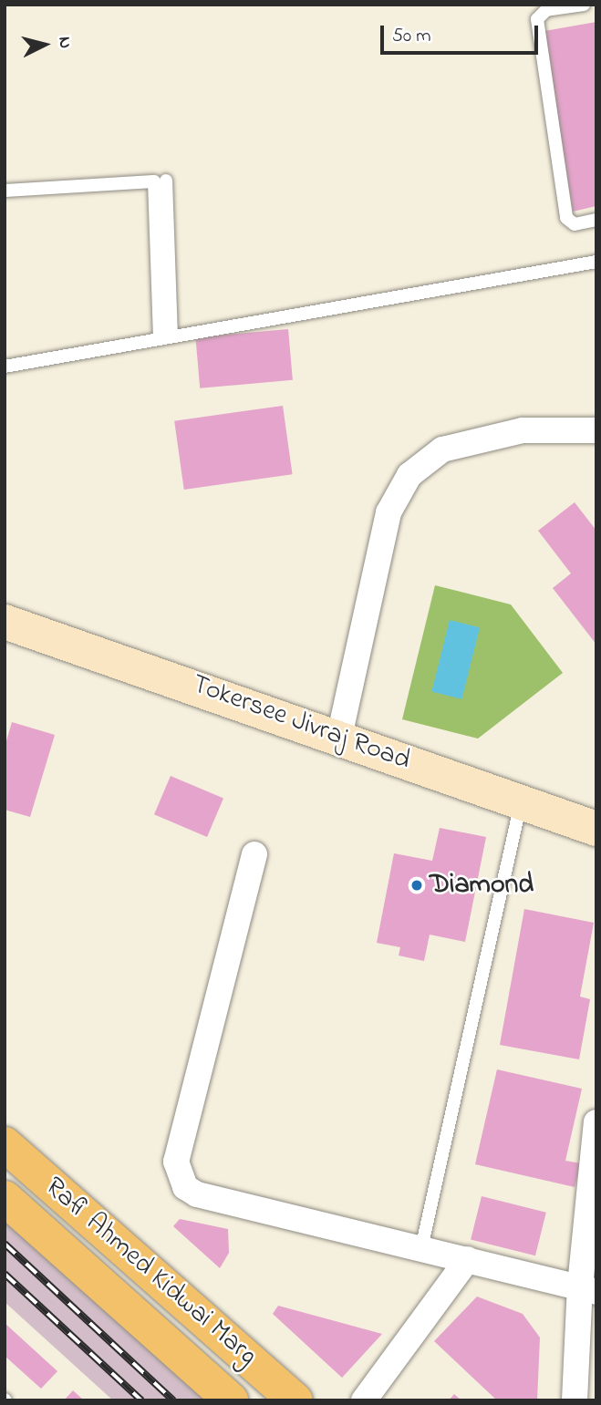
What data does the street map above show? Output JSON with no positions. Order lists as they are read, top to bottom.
{
  "streets": {
    "main road": ["Rafi Ahmed Kidwai Marg"],
    "street": ["Tokersee Jivraj Road"]
  },
  "places": ["Diamond"],
  "scale_bar": "50 m",
  "north": "right"
}
